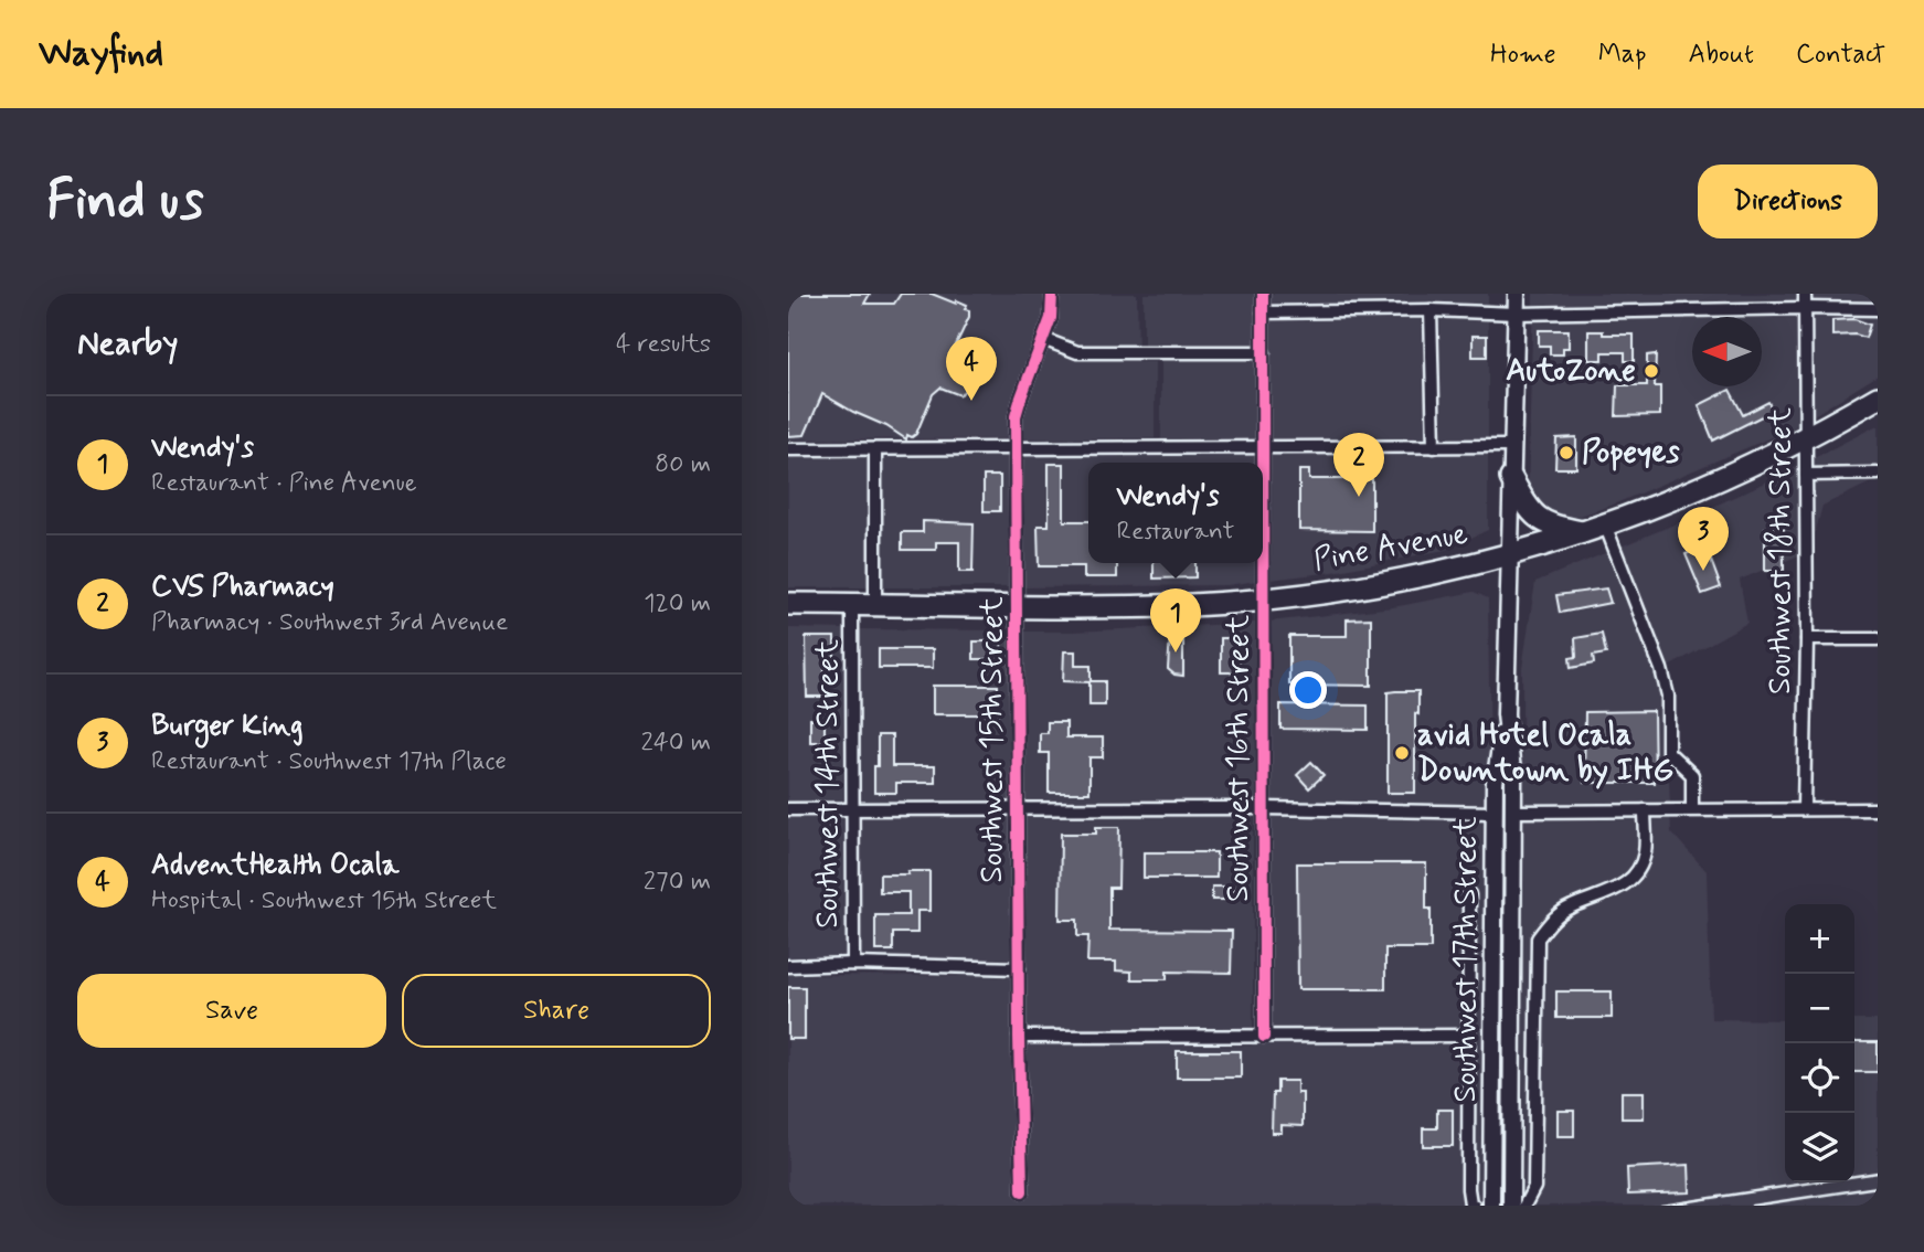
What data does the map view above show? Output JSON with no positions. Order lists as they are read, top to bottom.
{
  "streets": {
    "highway": ["Pine Avenue"],
    "main road": ["Southwest 17th Street"],
    "street": [
      "Southwest 18th Street",
      "Southwest 15th Street",
      "Southwest 16th Street",
      "Southwest 14th Street"
    ]
  },
  "crossings": [
    ["Pine Avenue", "Southwest 18th Street"],
    ["Pine Avenue", "Southwest 15th Street"],
    ["Pine Avenue", "Southwest 16th Street"],
    ["Pine Avenue", "Southwest 14th Street"],
    ["Pine Avenue", "Southwest 17th Street"]
  ],
  "places": ["AutoZone", "Popeyes", "avid Hotel Ocala Downtown by IHG"],
  "north": "left",
  "page": {
    "header": "Wayfind",
    "nav": [
      "Home",
      "Map",
      "About",
      "Contact"
    ],
    "buttons": [
      "Directions",
      ["Save", "Share"]
    ],
    "title": "Find us",
    "heading": ["Nearby", "4 results"],
    "pins": [
      "4",
      "2",
      "3",
      "1"
    ],
    "list": [
      {
        "mark": "1",
        "name": "Wendy's",
        "note": "Restaurant · Pine Avenue",
        "value": "80 m"
      },
      {
        "mark": "2",
        "name": "CVS Pharmacy",
        "note": "Pharmacy · Southwest 3rd Avenue",
        "value": "120 m"
      },
      {
        "mark": "3",
        "name": "Burger King",
        "note": "Restaurant · Southwest 17th Place",
        "value": "240 m"
      },
      {
        "mark": "4",
        "name": "AdventHealth Ocala",
        "note": "Hospital · Southwest 15th Street",
        "value": "270 m"
      }
    ],
    "popup": ["Wendy's", "Restaurant"],
    "map_buttons": ["+", "−"]
  }
}
